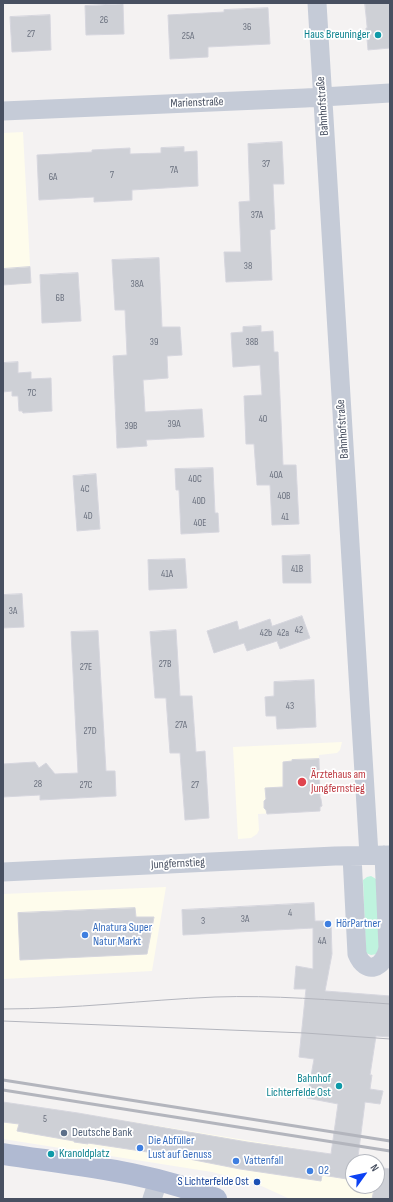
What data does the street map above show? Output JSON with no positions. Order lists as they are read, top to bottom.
{
  "streets": {
    "street": ["Marienstraße", "Bahnhofstraße", "Jungfernstieg"]
  },
  "crossings": [
    ["Marienstraße", "Bahnhofstraße"],
    ["Bahnhofstraße", "Jungfernstieg"]
  ],
  "places": [
    "Haus Breuninger",
    "Ärztehaus am Jungfernstieg",
    "HörPartner",
    "Alnatura Super Natur Markt",
    "Bahnhof Lichterfelde Ost",
    "Deutsche Bank",
    "Die Abfüller Lust auf Genuss",
    "Kranoldplatz",
    "Vattenfall",
    "O2",
    "S Lichterfelde Ost"
  ],
  "house_numbers": [
    "26",
    "36",
    "27",
    "25A",
    "37",
    "7A",
    "7",
    "6A",
    "37A",
    "38",
    "38A",
    "6B",
    "39",
    "38B",
    "7C",
    "40",
    "39A",
    "39B",
    "40A",
    "40C",
    "4C",
    "40B",
    "40D",
    "4D",
    "41",
    "40E",
    "41B",
    "41A",
    "3A",
    "42",
    "42b",
    "42a",
    "27B",
    "27E",
    "43",
    "27A",
    "27D",
    "28",
    "27C",
    "27",
    "4",
    "3A",
    "3",
    "4A",
    "5"
  ],
  "north": "top right"
}
